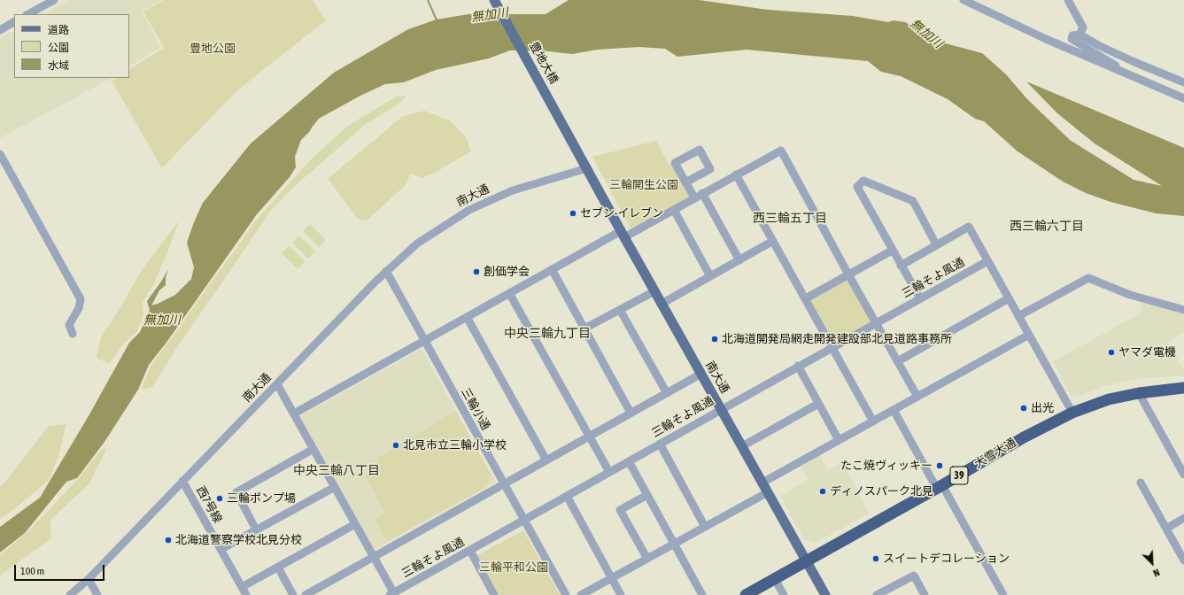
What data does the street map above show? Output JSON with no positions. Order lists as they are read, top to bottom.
{
  "streets": {
    "highway": ["大雪大通", "39"],
    "main road": ["豊地大橋", "南大通"],
    "street": ["三輪そよ風通", "三輪小通", "西7号線"]
  },
  "crossings": [
    ["豊地大橋", "南大通"],
    ["南大通", "三輪そよ風通"],
    ["南大通", "三輪小通"],
    ["南大通", "大雪大通"],
    ["南大通", "西7号線"],
    ["三輪そよ風通", "三輪小通"]
  ],
  "districts": [
    "西三輪五丁目",
    "西三輪六丁目",
    "中央三輪九丁目",
    "中央三輪八丁目"
  ],
  "water": ["無加川"],
  "parks": ["豊地公園", "三輪開生公園", "三輪平和公園"],
  "places": [
    "セブン-イレブン",
    "創価学会",
    "北海道開発局網走開発建設部北見道路事務所",
    "ヤマダ電機",
    "出光",
    "北見市立三輪小学校",
    "たこ焼ヴィッキー",
    "ディノスパーク北見",
    "三輪ポンプ場",
    "北海道警察学校北見分校",
    "スイートデコレーション"
  ],
  "legend": ["道路", "公園", "水域"],
  "scale_bar": "100 m",
  "north": "bottom right"
}
